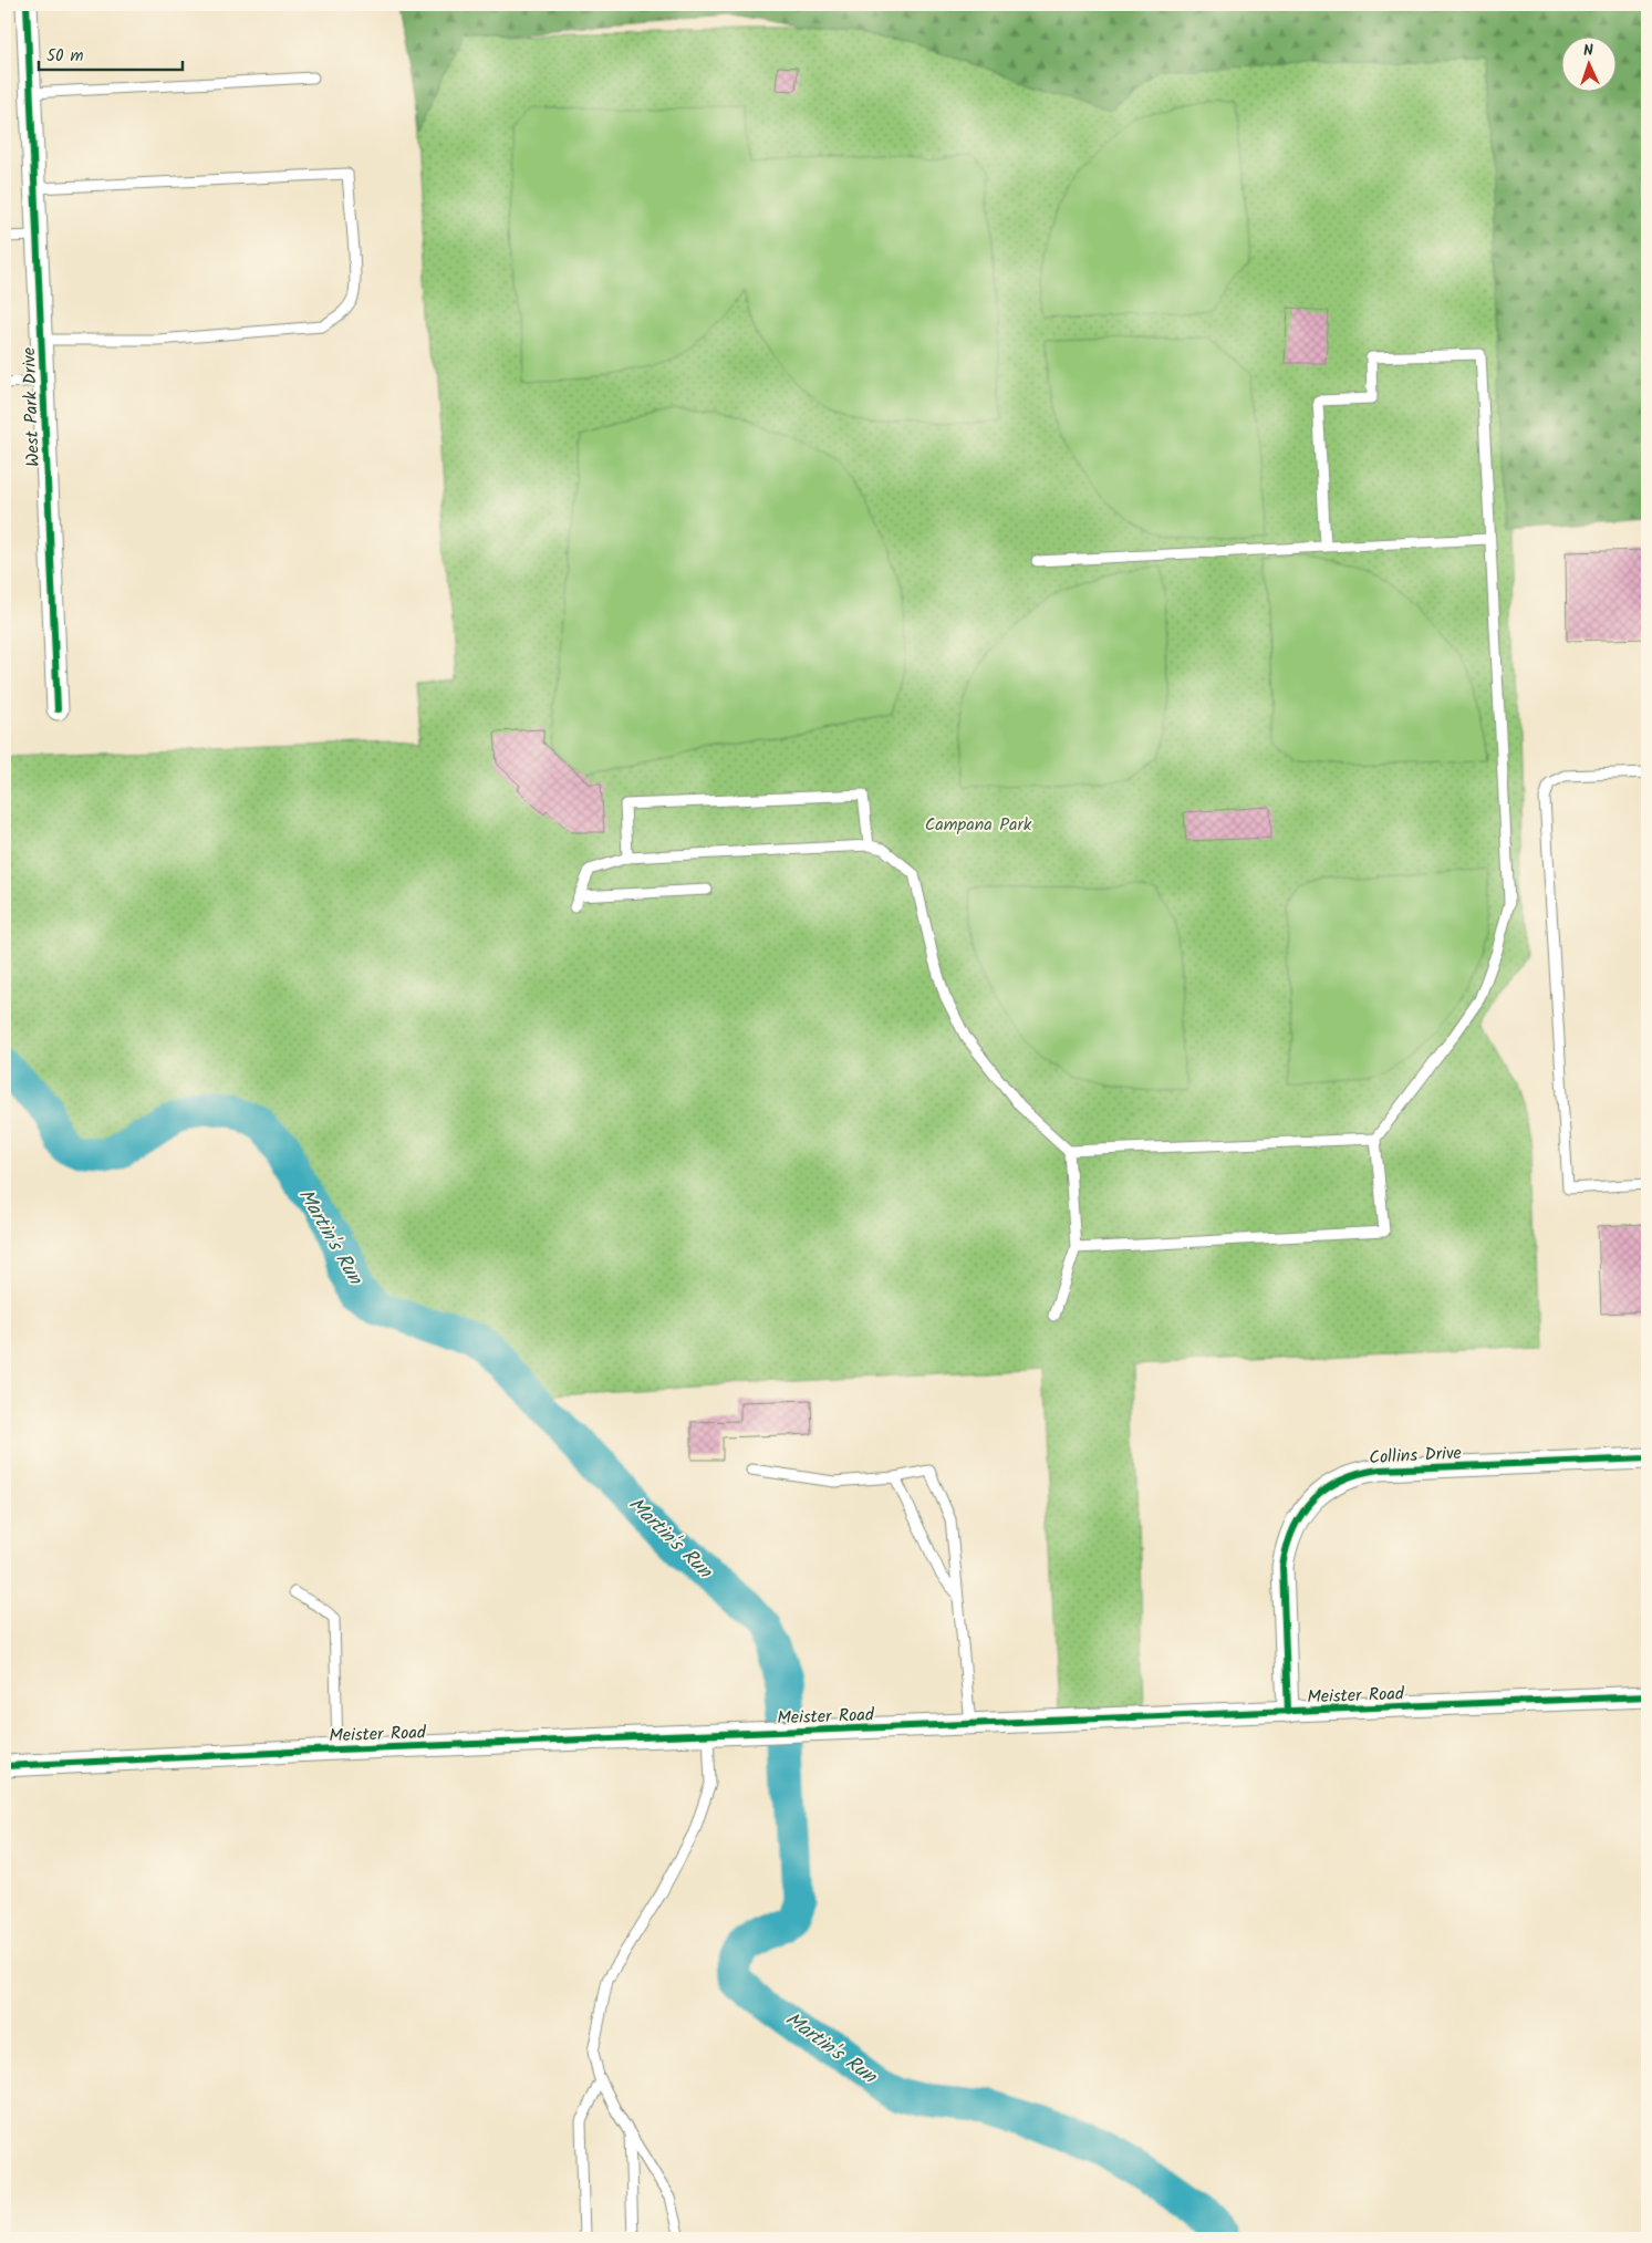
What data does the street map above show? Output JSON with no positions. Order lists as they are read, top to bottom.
{
  "streets": {
    "street": ["West Park Drive", "Collins Drive", "Meister Road"]
  },
  "crossings": [
    ["Collins Drive", "Meister Road"]
  ],
  "water": ["Martin's Run"],
  "parks": ["Campana Park"],
  "scale_bar": "50 m",
  "north": "top"
}
